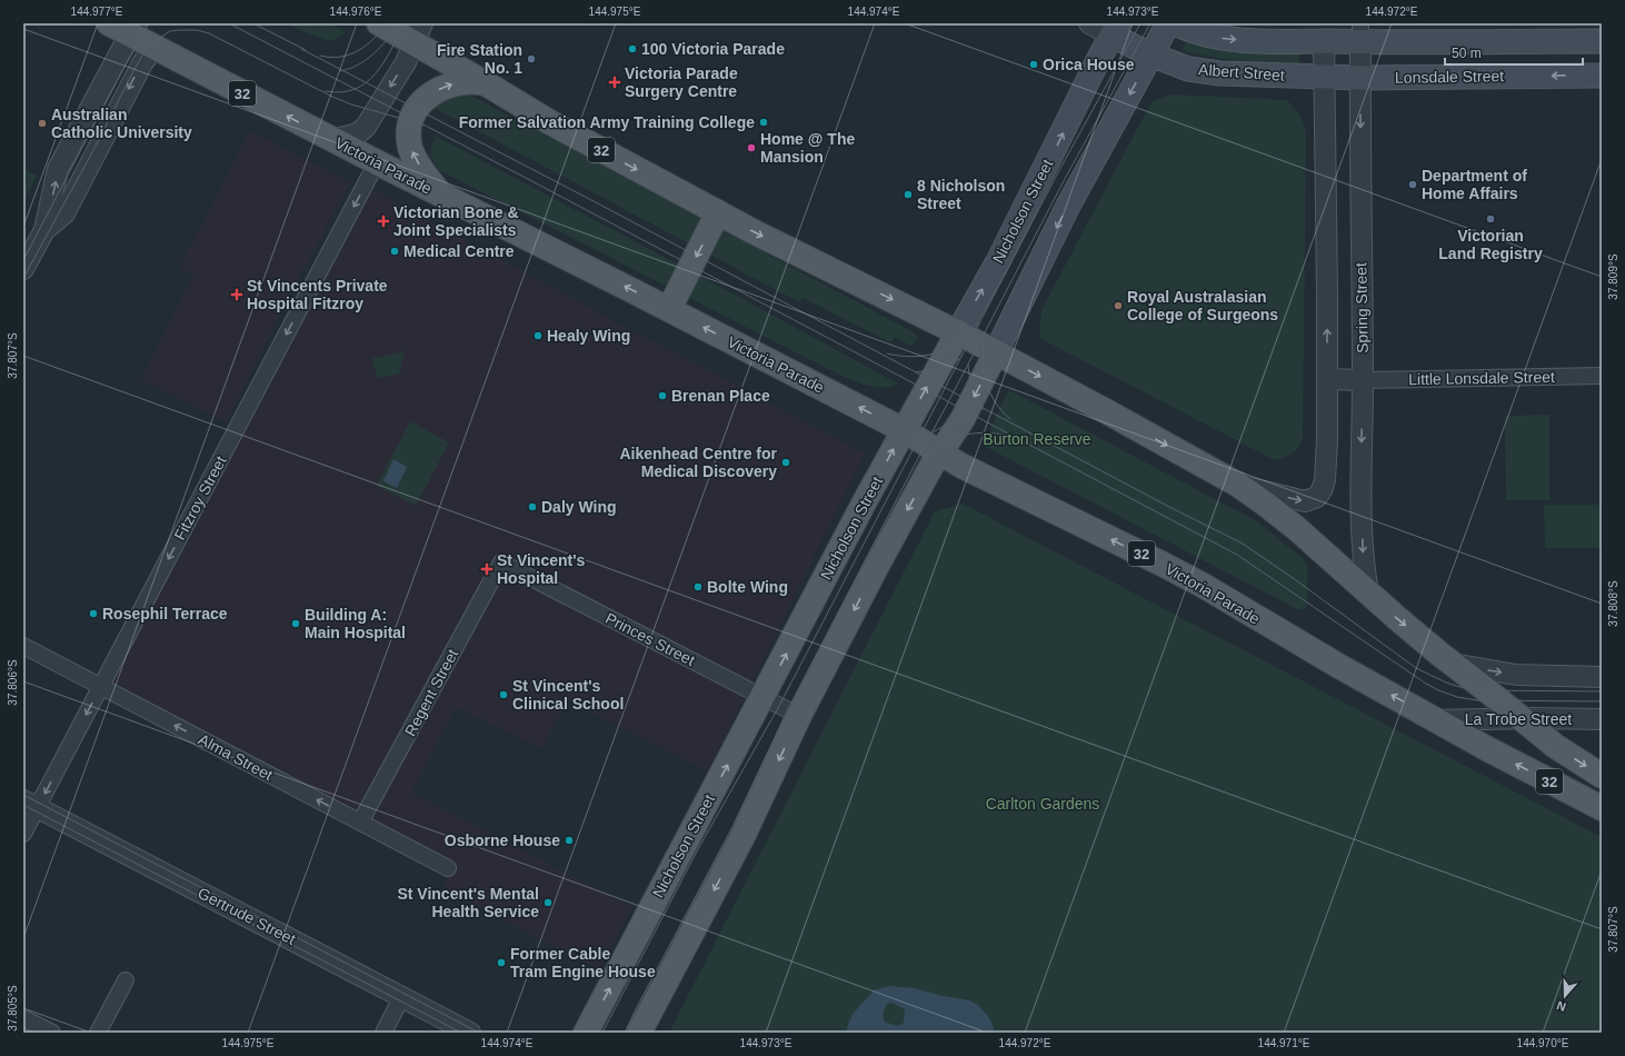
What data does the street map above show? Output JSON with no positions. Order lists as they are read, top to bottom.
{
  "streets": {
    "main road": [
      "Albert Street",
      "Lonsdale Street",
      "32",
      "Victoria Parade",
      "Nicholson Street"
    ],
    "street": [
      "Spring Street",
      "Little Lonsdale Street",
      "Fitzroy Street",
      "Princes Street",
      "Regent Street",
      "La Trobe Street",
      "Alma Street",
      "Gertrude Street"
    ]
  },
  "crossings": [
    ["Albert Street", "Lonsdale Street"],
    ["Albert Street", "Nicholson Street"],
    ["Lonsdale Street", "Spring Street"],
    ["32", "Victoria Parade"],
    ["32", "Nicholson Street"],
    ["32", "Spring Street"],
    ["32", "La Trobe Street"],
    ["Victoria Parade", "Nicholson Street"],
    ["Victoria Parade", "Fitzroy Street"],
    ["Victoria Parade", "La Trobe Street"],
    ["Nicholson Street", "Princes Street"],
    ["Spring Street", "Little Lonsdale Street"],
    ["Fitzroy Street", "Alma Street"],
    ["Fitzroy Street", "Gertrude Street"],
    ["Princes Street", "Regent Street"],
    ["Regent Street", "Alma Street"]
  ],
  "one_way": ["Albert Street", "Fitzroy Street", "Alma Street"],
  "parks": ["Burton Reserve", "Carlton Gardens"],
  "places": {
    "other": [
      "100 Victoria Parade",
      "Fire Station No. 1",
      "Orica House",
      "Former Salvation Army Training College",
      "Australian Catholic University",
      "Home @ The Mansion",
      "Department of Home Affairs",
      "8 Nicholson Street",
      "Victorian Land Registry",
      "Medical Centre",
      "Royal Australasian College of Surgeons",
      "Healy Wing",
      "Brenan Place",
      "Aikenhead Centre for Medical Discovery",
      "Daly Wing",
      "Bolte Wing",
      "Rosephil Terrace",
      "Building A: Main Hospital",
      "St Vincent's Clinical School",
      "Osborne House",
      "St Vincent's Mental Health Service",
      "Former Cable Tram Engine House"
    ],
    "health": [
      "Victoria Parade Surgery Centre",
      "Victorian Bone & Joint Specialists",
      "St Vincents Private Hospital Fitzroy",
      "St Vincent's Hospital"
    ]
  },
  "scale_bar": "50 m",
  "north": "bottom",
  "coordinates": [
    "144.977°E",
    "144.976°E",
    "144.975°E",
    "144.974°E",
    "144.973°E",
    "144.972°E",
    "37.809°S",
    "37.807°S",
    "37.808°S",
    "37.806°S",
    "37.805°S",
    "144.971°E",
    "144.970°E"
  ]
}
